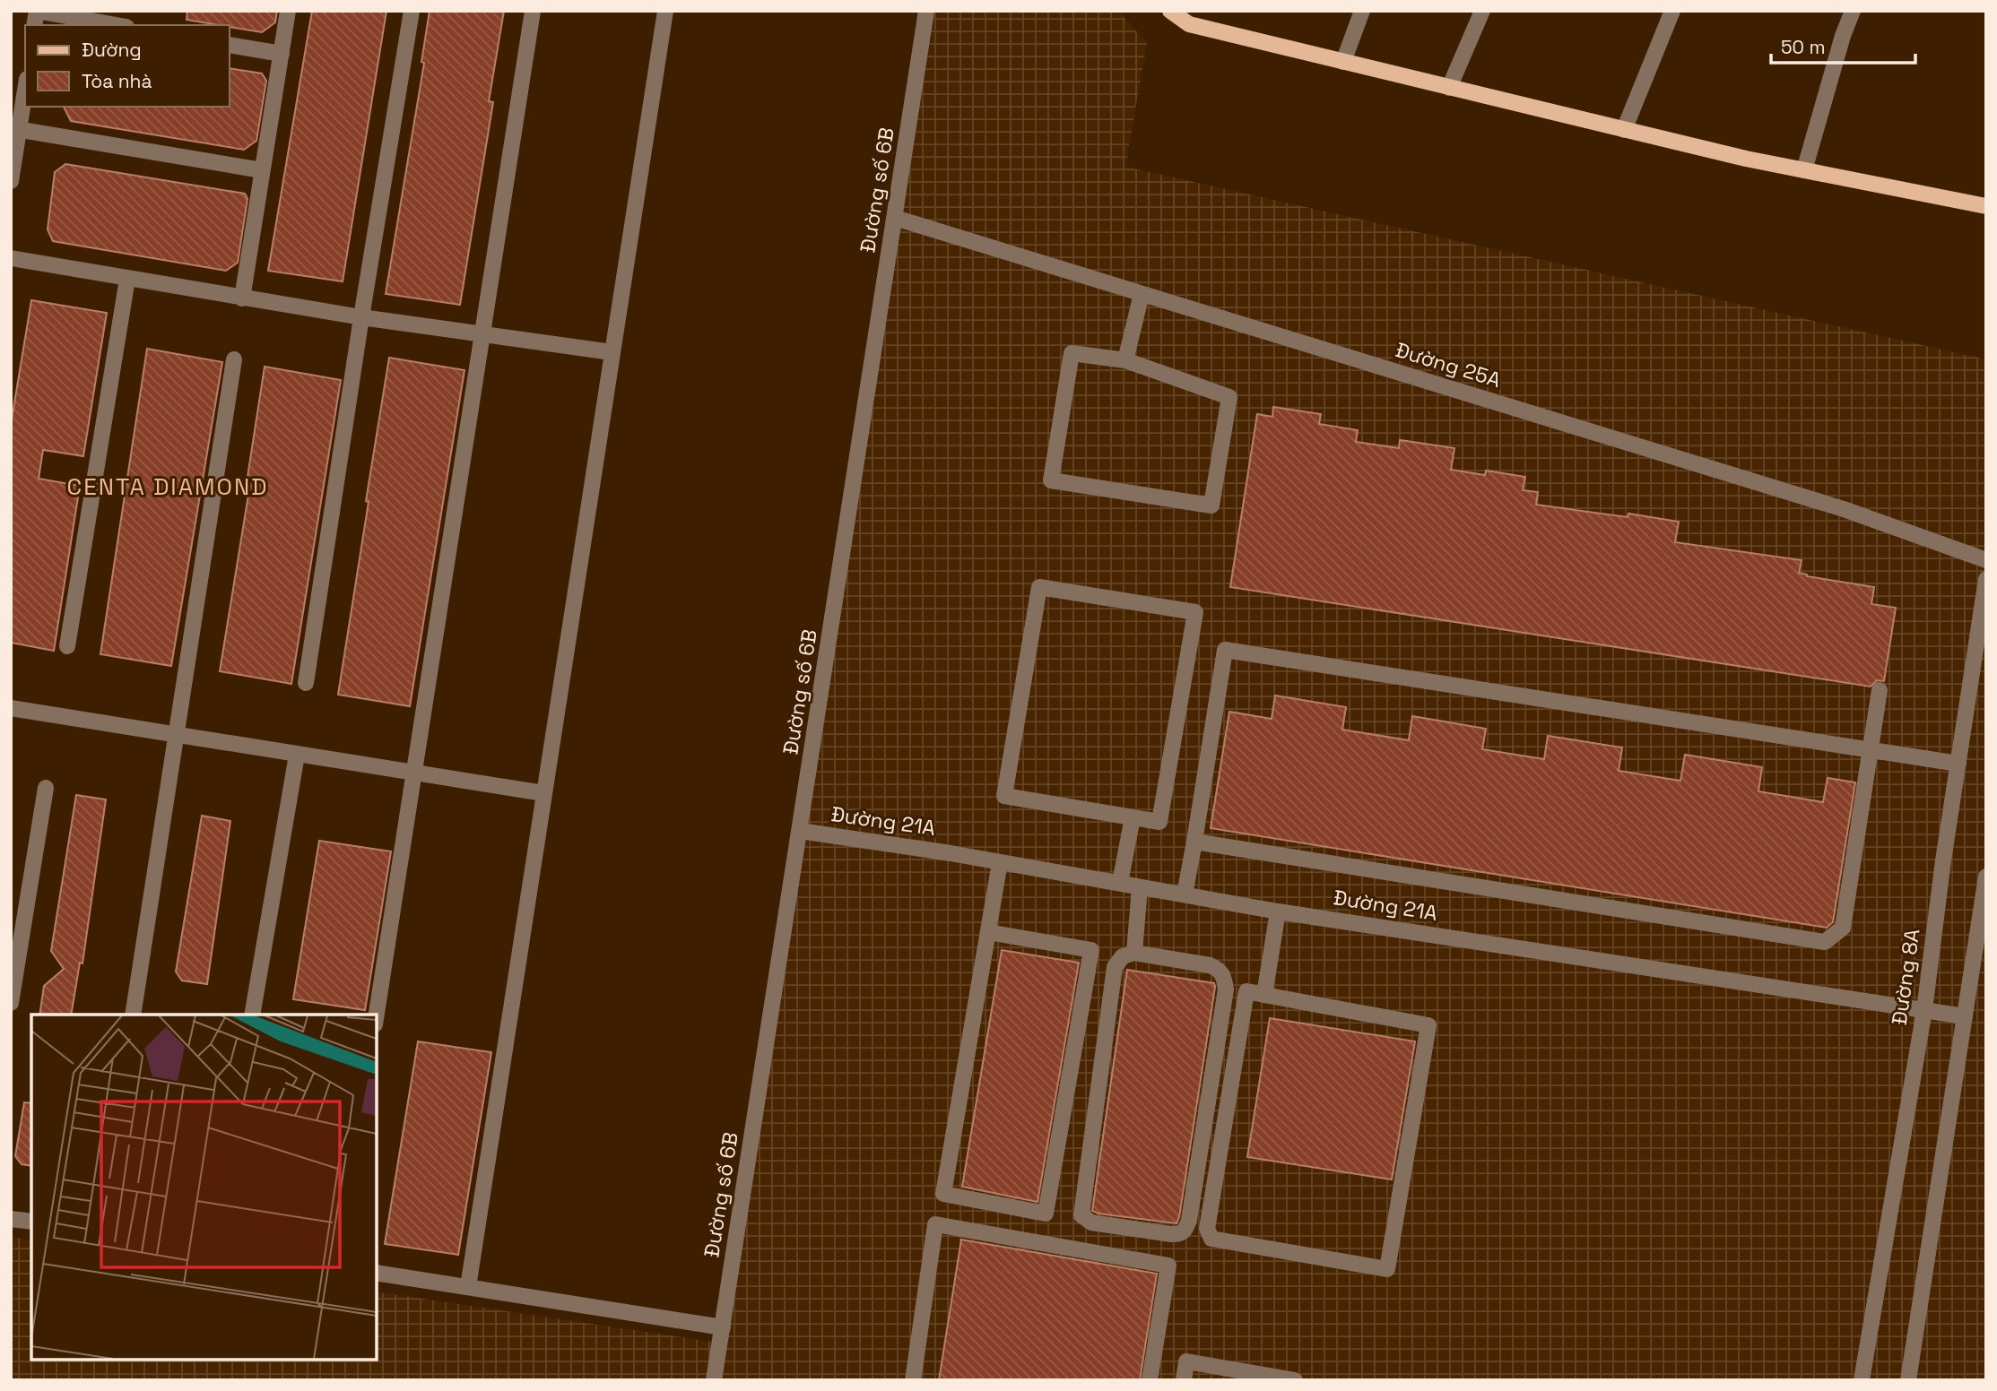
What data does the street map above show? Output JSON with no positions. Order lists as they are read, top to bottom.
{
  "streets": {
    "street": [
      "Đường số 6B",
      "Đường 25A",
      "Đường 21A",
      "Đường 8A"
    ]
  },
  "crossings": [
    ["Đường số 6B", "Đường 25A"],
    ["Đường số 6B", "Đường 21A"],
    ["Đường 21A", "Đường 8A"]
  ],
  "districts": ["CENTA DIAMOND"],
  "legend": ["Đường", "Tòa nhà"],
  "scale_bar": "50 m"
}
